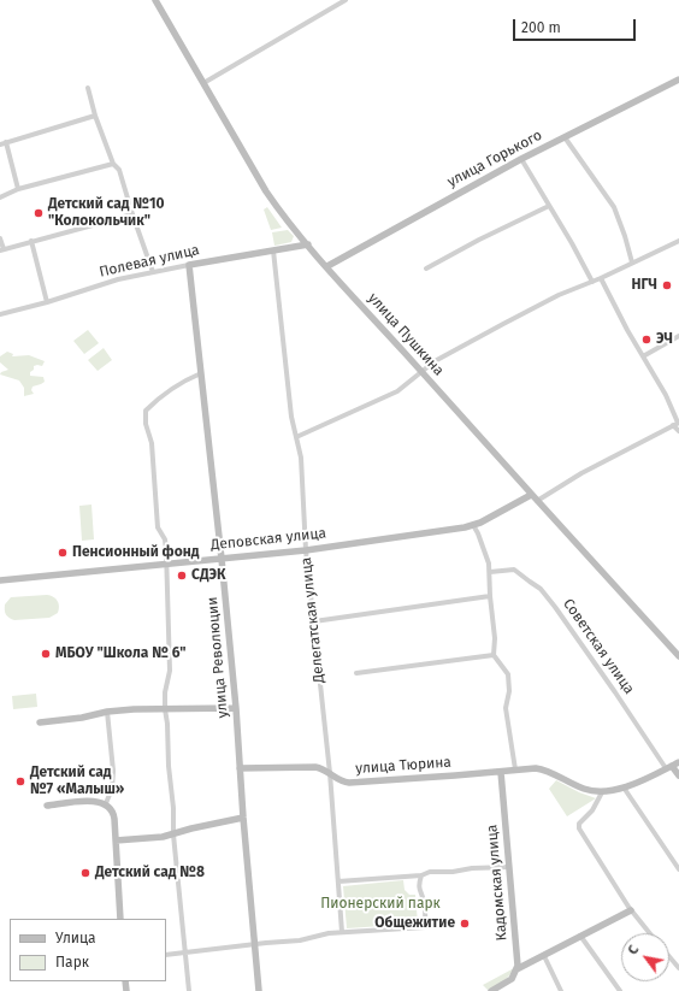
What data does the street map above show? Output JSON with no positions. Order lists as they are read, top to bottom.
{
  "streets": {
    "street": [
      "улица Горького",
      "Полевая улица",
      "улица Пушкина",
      "Деповская улица",
      "Делегатская улица",
      "Советская улица",
      "улица Революции",
      "улица Тюрина",
      "Кадомская улица"
    ]
  },
  "crossings": [
    ["улица Горького", "улица Пушкина"],
    ["Полевая улица", "улица Пушкина"],
    ["Полевая улица", "Делегатская улица"],
    ["Полевая улица", "улица Революции"],
    ["улица Пушкина", "Деповская улица"],
    ["Деповская улица", "Делегатская улица"],
    ["Деповская улица", "улица Революции"],
    ["Делегатская улица", "улица Тюрина"],
    ["улица Революции", "улица Тюрина"],
    ["улица Тюрина", "Кадомская улица"]
  ],
  "parks": ["Пионерский парк"],
  "places": [
    "Детский сад №10 \"Колокольчик\"",
    "НГЧ",
    "ЭЧ",
    "Пенсионный фонд",
    "СДЭК",
    "МБОУ \"Школа № 6\"",
    "Детский сад №7 «Малыш»",
    "Детский сад №8",
    "Общежитие"
  ],
  "legend": ["Улица", "Парк"],
  "scale_bar": "200 m",
  "north": "top left"
}
